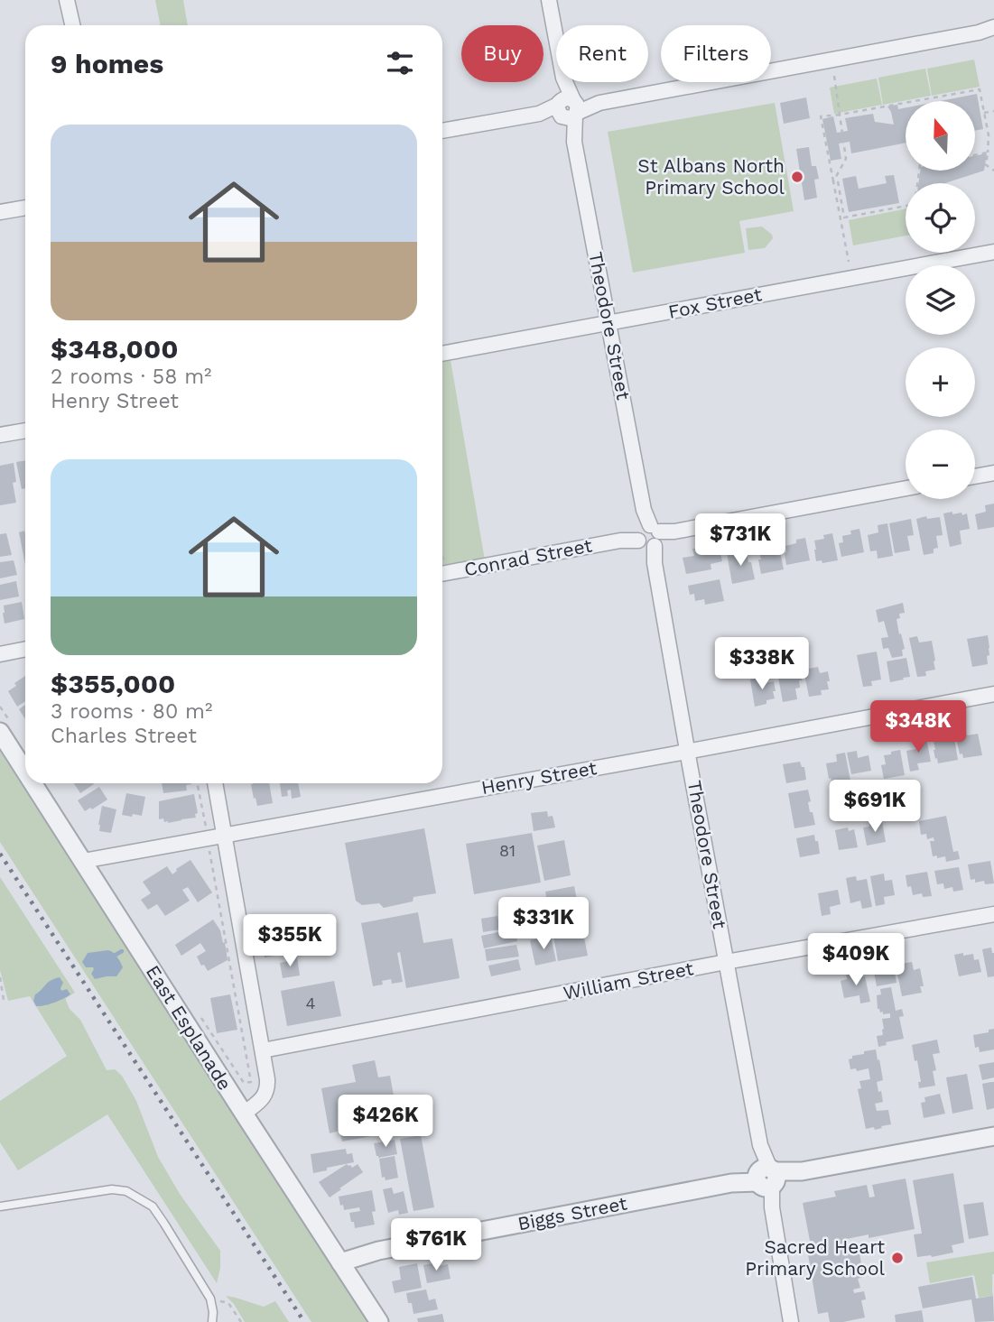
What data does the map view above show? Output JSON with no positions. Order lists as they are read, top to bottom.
{
  "streets": {
    "street": [
      "Fox Street",
      "Theodore Street",
      "Conrad Street",
      "Henry Street",
      "William Street",
      "East Esplanade",
      "Biggs Street"
    ]
  },
  "crossings": [
    ["Fox Street", "Theodore Street"],
    ["Theodore Street", "Conrad Street"],
    ["Theodore Street", "Henry Street"],
    ["Theodore Street", "William Street"],
    ["Theodore Street", "Biggs Street"],
    ["Henry Street", "East Esplanade"],
    ["East Esplanade", "Biggs Street"]
  ],
  "places": ["St Albans North Primary School", "Sacred Heart Primary School"],
  "house_numbers": ["81", "4"],
  "north": "top",
  "page": {
    "chip": ["Buy", "Rent", "Filters"],
    "heading": "9 homes",
    "map_buttons": ["+", "−"],
    "list": [
      {
        "name": "$348,000",
        "note": "2 rooms · 58 m² · Henry Street"
      },
      {
        "name": "$355,000",
        "note": "3 rooms · 80 m² · Charles Street"
      }
    ],
    "price": [
      "$731K",
      "$338K",
      "$348K",
      "$691K",
      "$331K",
      "$355K",
      "$409K",
      "$426K",
      "$761K"
    ]
  }
}
